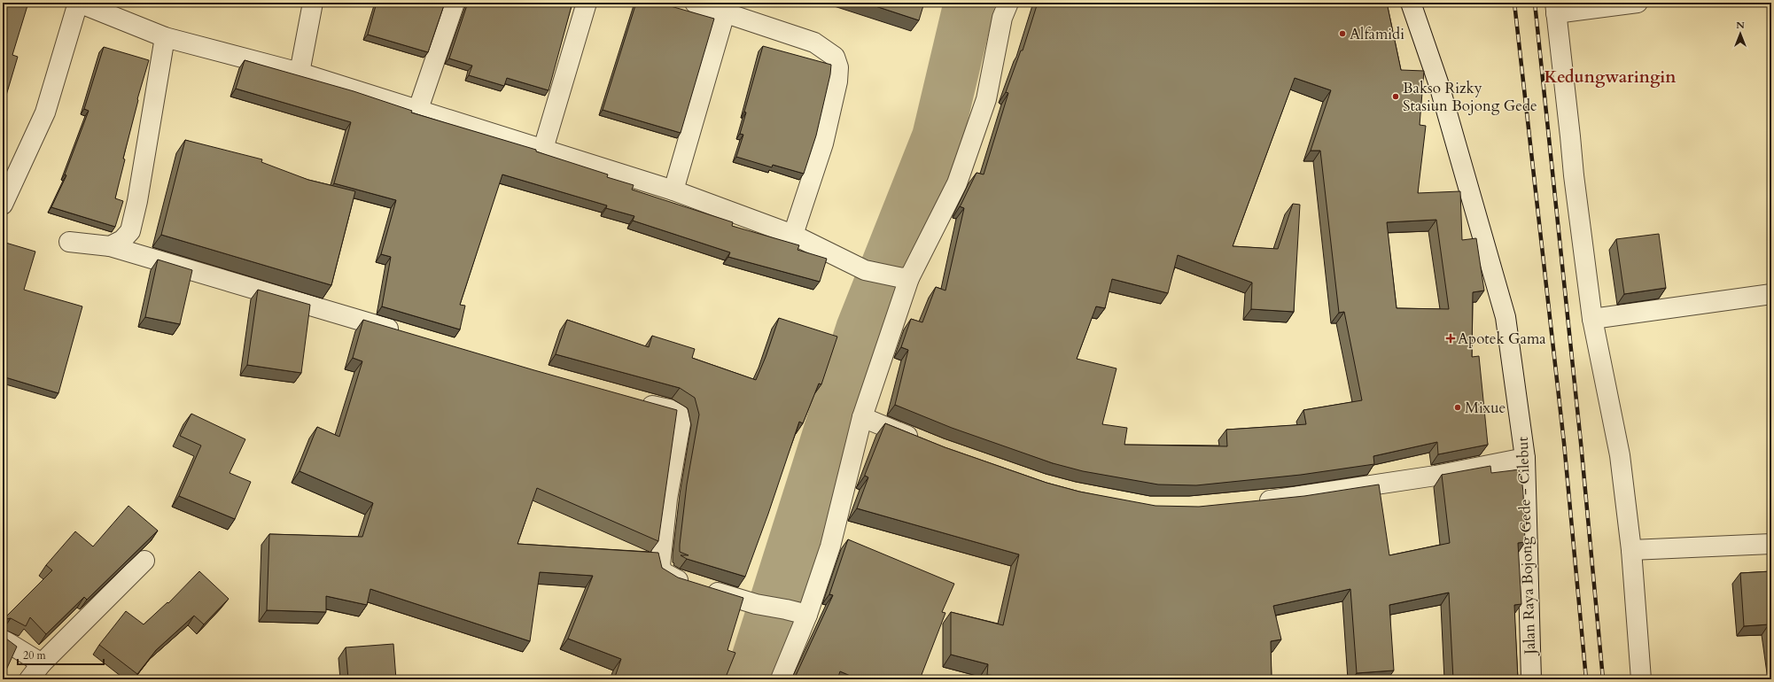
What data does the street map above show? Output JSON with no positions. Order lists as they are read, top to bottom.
{
  "streets": {
    "street": ["Jalan Raya Bojong Gede - Cilebut"]
  },
  "districts": ["Kedungwaringin"],
  "places": {
    "other": ["Alfamidi", "Bakso Rizky Stasiun Bojong Gede", "Mixue"],
    "health": ["Apotek Gama"]
  },
  "scale_bar": "20 m",
  "north": "top"
}
